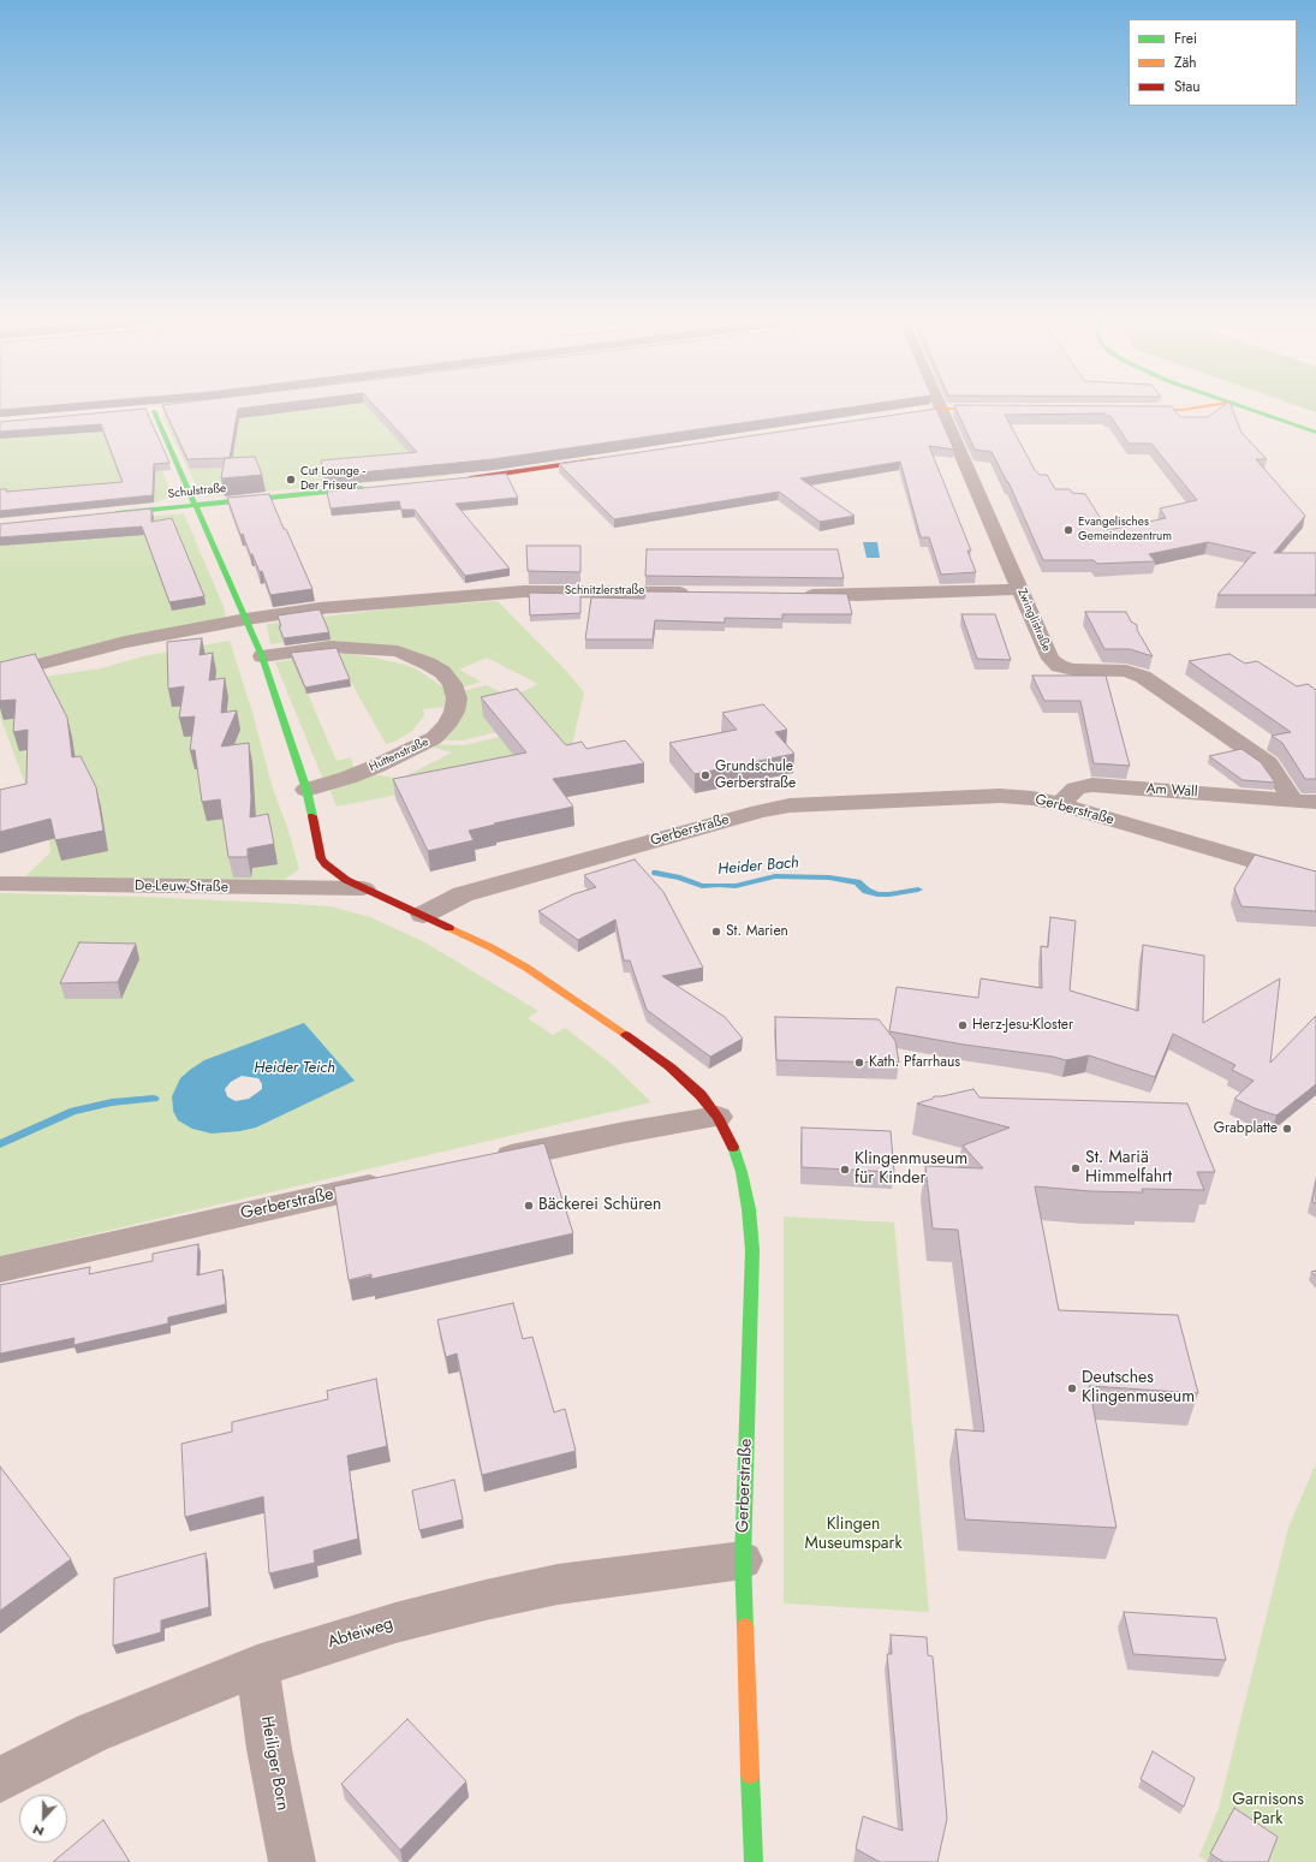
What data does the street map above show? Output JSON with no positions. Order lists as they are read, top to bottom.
{
  "streets": {
    "street": [
      "Schulstraße",
      "Schnitzlerstraße",
      "Zwinglistraße",
      "Huttenstraße",
      "Am Wall",
      "Gerberstraße",
      "De-Leuw-Straße",
      "Abteiweg",
      "Heiliger Born"
    ]
  },
  "crossings": [
    ["Zwinglistraße", "Am Wall"],
    ["Am Wall", "Gerberstraße"],
    ["Gerberstraße", "Abteiweg"],
    ["Abteiweg", "Heiliger Born"]
  ],
  "water": ["Heider Bach", "Heider Teich"],
  "parks": ["Klingen Museumspark", "Garnisons Park"],
  "places": [
    "Cut Lounge - Der Friseur",
    "Evangelisches Gemeindezentrum",
    "Grundschule Gerberstraße",
    "St. Marien",
    "Herz-Jesu-Kloster",
    "Kath. Pfarrhaus",
    "Grabplatte",
    "St. Mariä Himmelfahrt",
    "Klingenmuseum für Kinder",
    "Bäckerei Schüren",
    "Deutsches Klingenmuseum"
  ],
  "legend": ["Frei", "Zäh", "Stau"],
  "north": "bottom"
}
